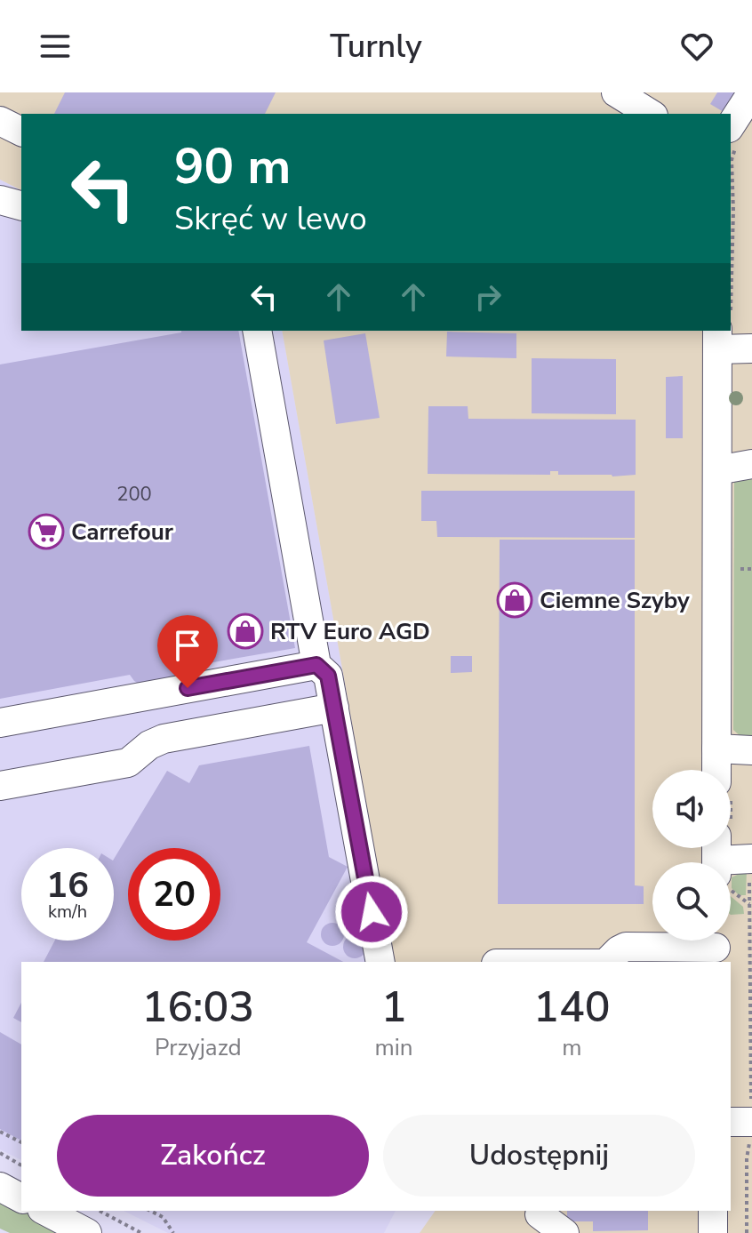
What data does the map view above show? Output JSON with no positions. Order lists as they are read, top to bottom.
{
  "places": {
    "supermarket": ["Carrefour"],
    "shop": ["Ciemne Szyby", "RTV Euro AGD"]
  },
  "house_numbers": ["200"],
  "page": {
    "header": "Turnly",
    "turn": ["90 m", "Skręć w lewo"],
    "speed": "16 km/h",
    "limit": "20",
    "eta": [
      "16:03",
      "Przyjazd",
      "1",
      "min",
      "140",
      "m"
    ],
    "buttons": ["Zakończ", "Udostępnij"]
  }
}
